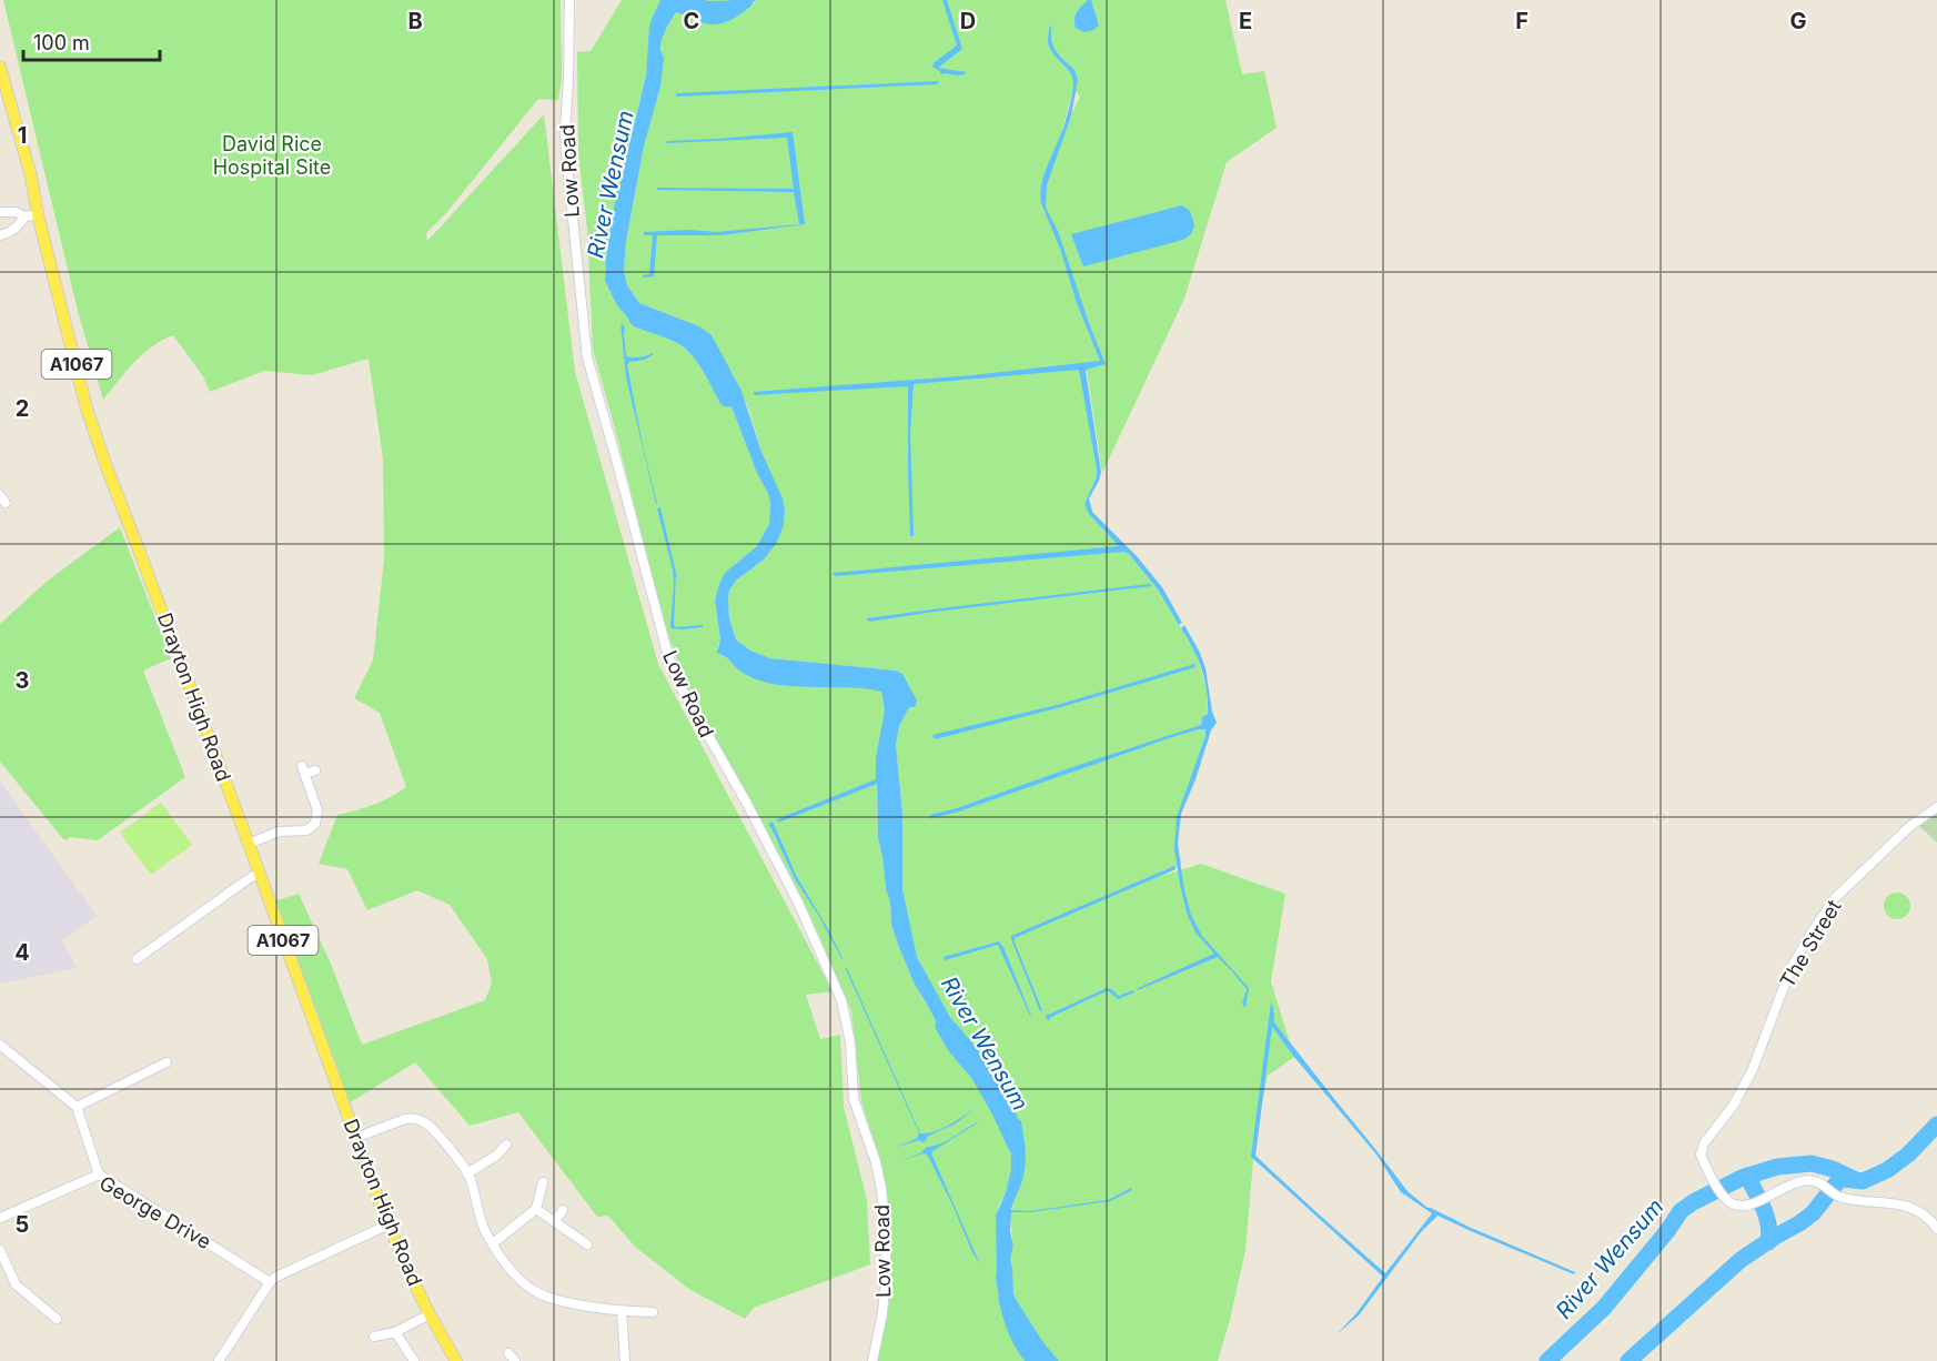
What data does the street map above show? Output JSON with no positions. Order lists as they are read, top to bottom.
{
  "streets": {
    "main road": ["A1067", "Drayton High Road"],
    "street": ["Low Road", "The Street", "George Drive"]
  },
  "water": ["River Wensum"],
  "parks": ["David Rice Hospital Site"],
  "scale_bar": "100 m",
  "grid": {
    "columns": [
      "B",
      "C",
      "D",
      "E",
      "F",
      "G"
    ],
    "rows": [
      "1",
      "2",
      "3",
      "4",
      "5"
    ]
  }
}
